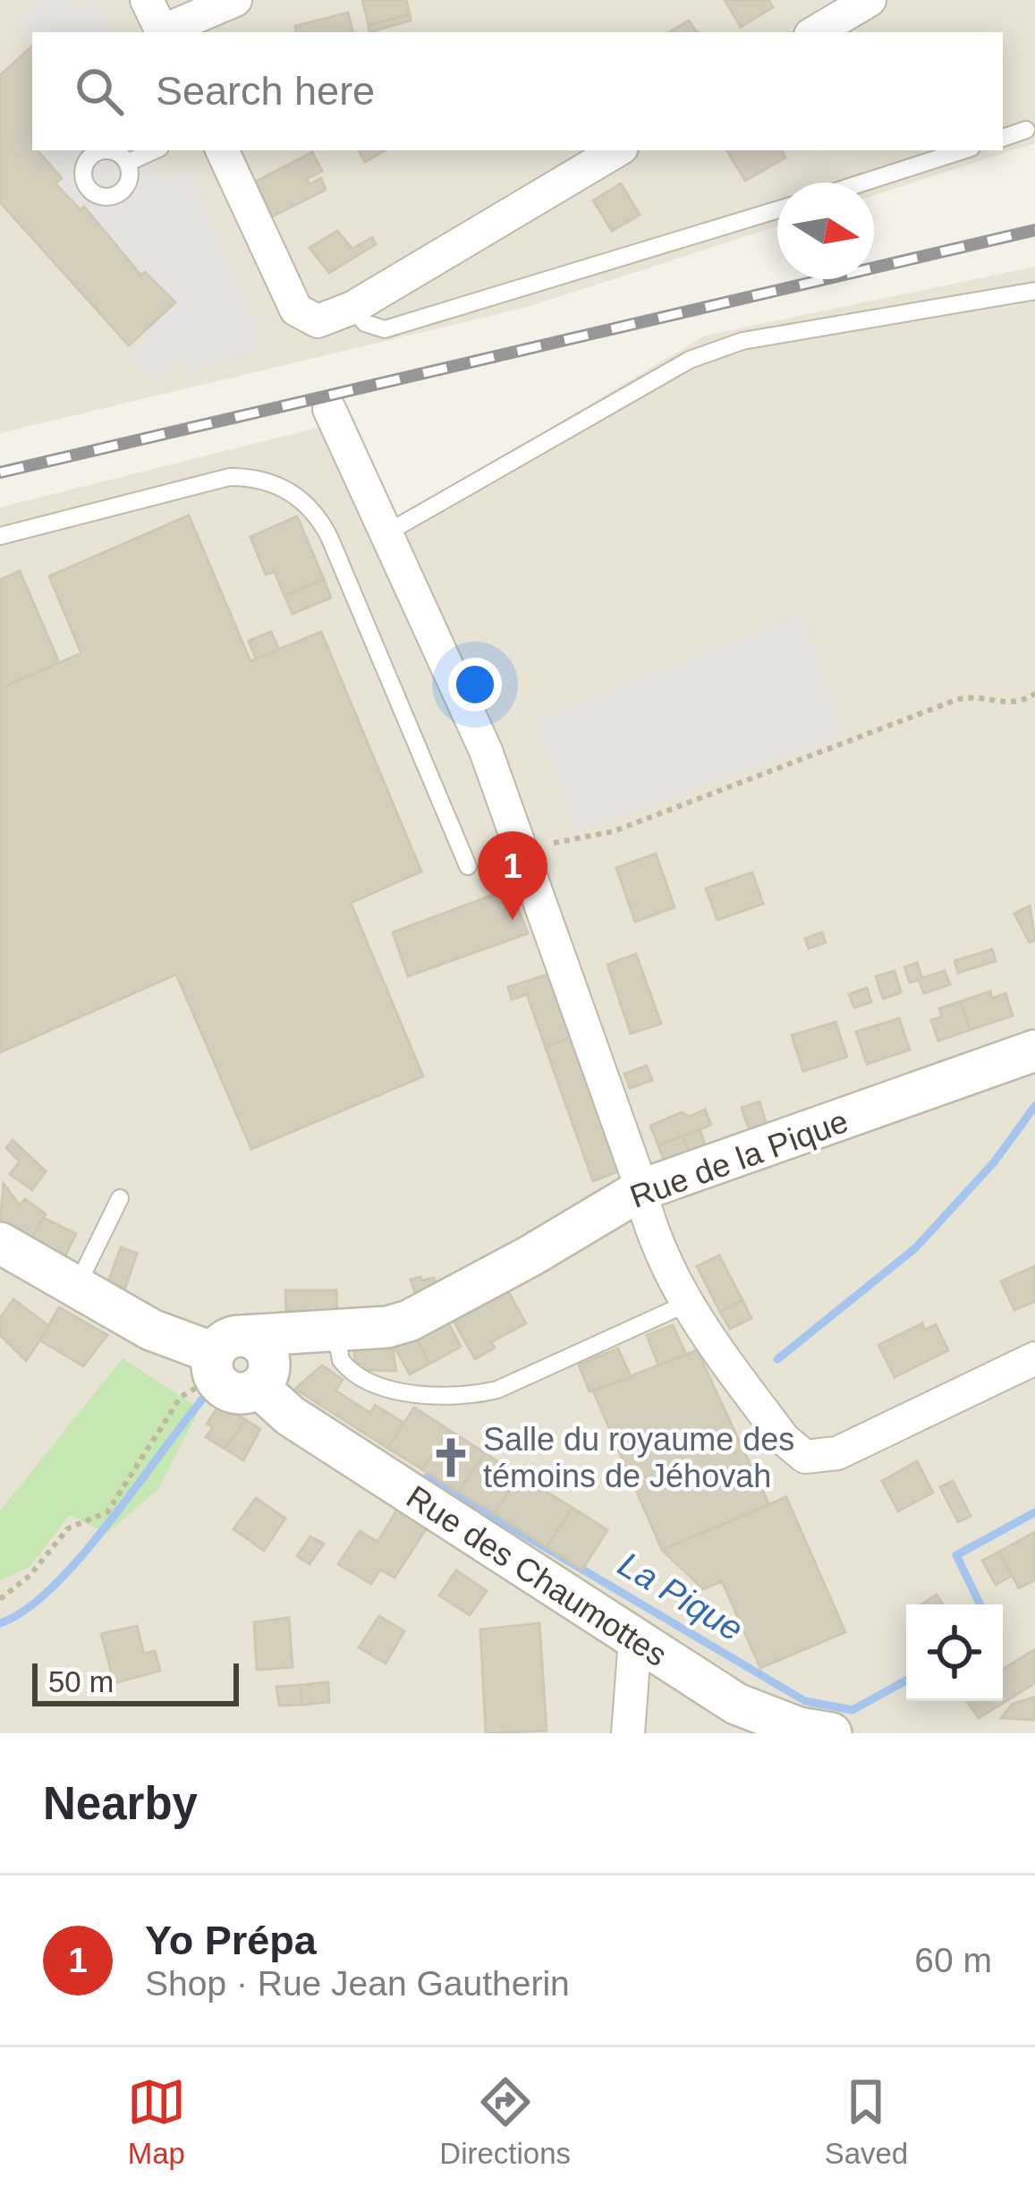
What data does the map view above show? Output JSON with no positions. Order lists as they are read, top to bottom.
{
  "streets": {
    "street": ["Rue de la Pique", "Rue des Chaumottes"]
  },
  "crossings": [
    ["Rue de la Pique", "Rue des Chaumottes"]
  ],
  "water": ["La Pique"],
  "places": {
    "church": ["Salle du royaume des témoins de Jéhovah"]
  },
  "scale_bar": "50 m",
  "north": "right",
  "page": {
    "search": "Search here",
    "pins": "1",
    "scale": "50 m",
    "heading": "Nearby",
    "list": [
      {
        "mark": "1",
        "name": "Yo Prépa",
        "note": "Shop · Rue Jean Gautherin",
        "value": "60 m"
      }
    ],
    "nav": ["Map", "Directions", "Saved"]
  }
}
